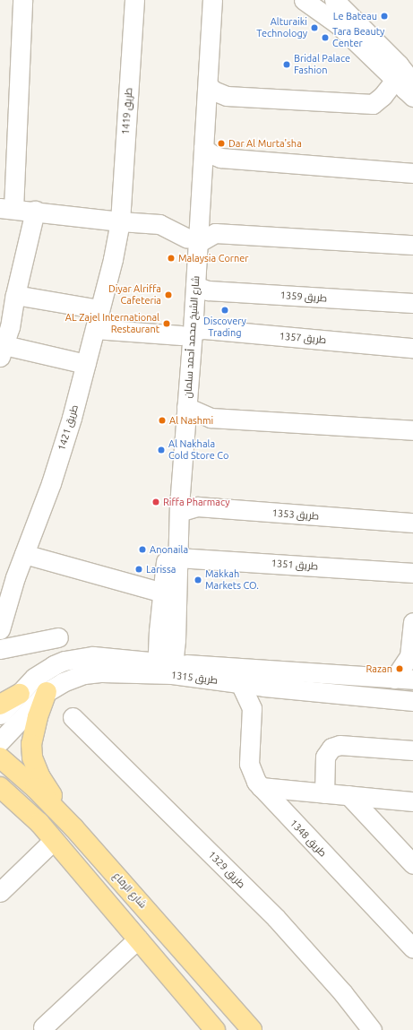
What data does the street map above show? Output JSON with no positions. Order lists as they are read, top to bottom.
{
  "streets": {
    "main road": ["شارع الرفاع"],
    "street": [
      "طريق 1419",
      "طريق 1359",
      "شارع الشيخ محمد أحمد سلمان",
      "طريق 1357",
      "طريق 1421",
      "طريق 1353",
      "طريق 1351",
      "طريق 1315",
      "طريق 1348",
      "طريق 1329"
    ]
  },
  "crossings": [
    ["طريق 1419", "طريق 1421"],
    ["طريق 1359", "شارع الشيخ محمد أحمد سلمان"],
    ["شارع الشيخ محمد أحمد سلمان", "طريق 1357"],
    ["شارع الشيخ محمد أحمد سلمان", "طريق 1353"],
    ["شارع الشيخ محمد أحمد سلمان", "طريق 1351"],
    ["شارع الشيخ محمد أحمد سلمان", "طريق 1315"],
    ["طريق 1357", "طريق 1421"],
    ["طريق 1315", "طريق 1348"]
  ],
  "places": [
    "Le Bateau",
    "Alturaiki Technology",
    "Tara Beauty Center",
    "Bridal Palace Fashion",
    "Dar Al Murta'sha",
    "Malaysia Corner",
    "Diyar Alriffa Cafeteria",
    "Discovery Trading",
    "AL Zajel International Restaurant",
    "Al Nashmi",
    "Al Nakhala Cold Store Co",
    "Riffa Pharmacy",
    "Anonaila",
    "Larissa",
    "Makkah Markets CO.",
    "Razan"
  ]
}
